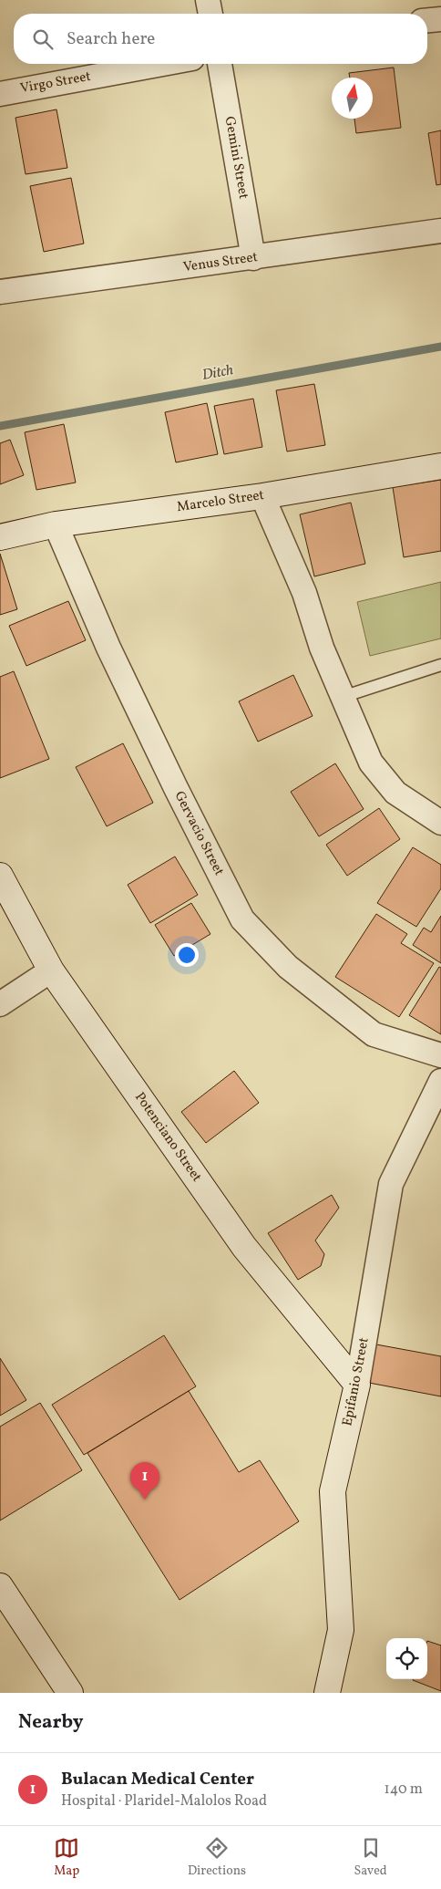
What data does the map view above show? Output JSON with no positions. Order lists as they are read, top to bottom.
{
  "streets": {
    "street": [
      "Virgo Street",
      "Gemini Street",
      "Venus Street",
      "Marcelo Street",
      "Gervacio Street",
      "Potenciano Street",
      "Epifanio Street"
    ]
  },
  "crossings": [
    ["Gemini Street", "Venus Street"],
    ["Marcelo Street", "Gervacio Street"],
    ["Potenciano Street", "Epifanio Street"]
  ],
  "water": ["Ditch"],
  "north": "top",
  "page": {
    "search": "Search here",
    "pins": "1",
    "heading": "Nearby",
    "list": [
      {
        "mark": "1",
        "name": "Bulacan Medical Center",
        "note": "Hospital · Plaridel-Malolos Road",
        "value": "140 m"
      }
    ],
    "nav": ["Map", "Directions", "Saved"]
  }
}
